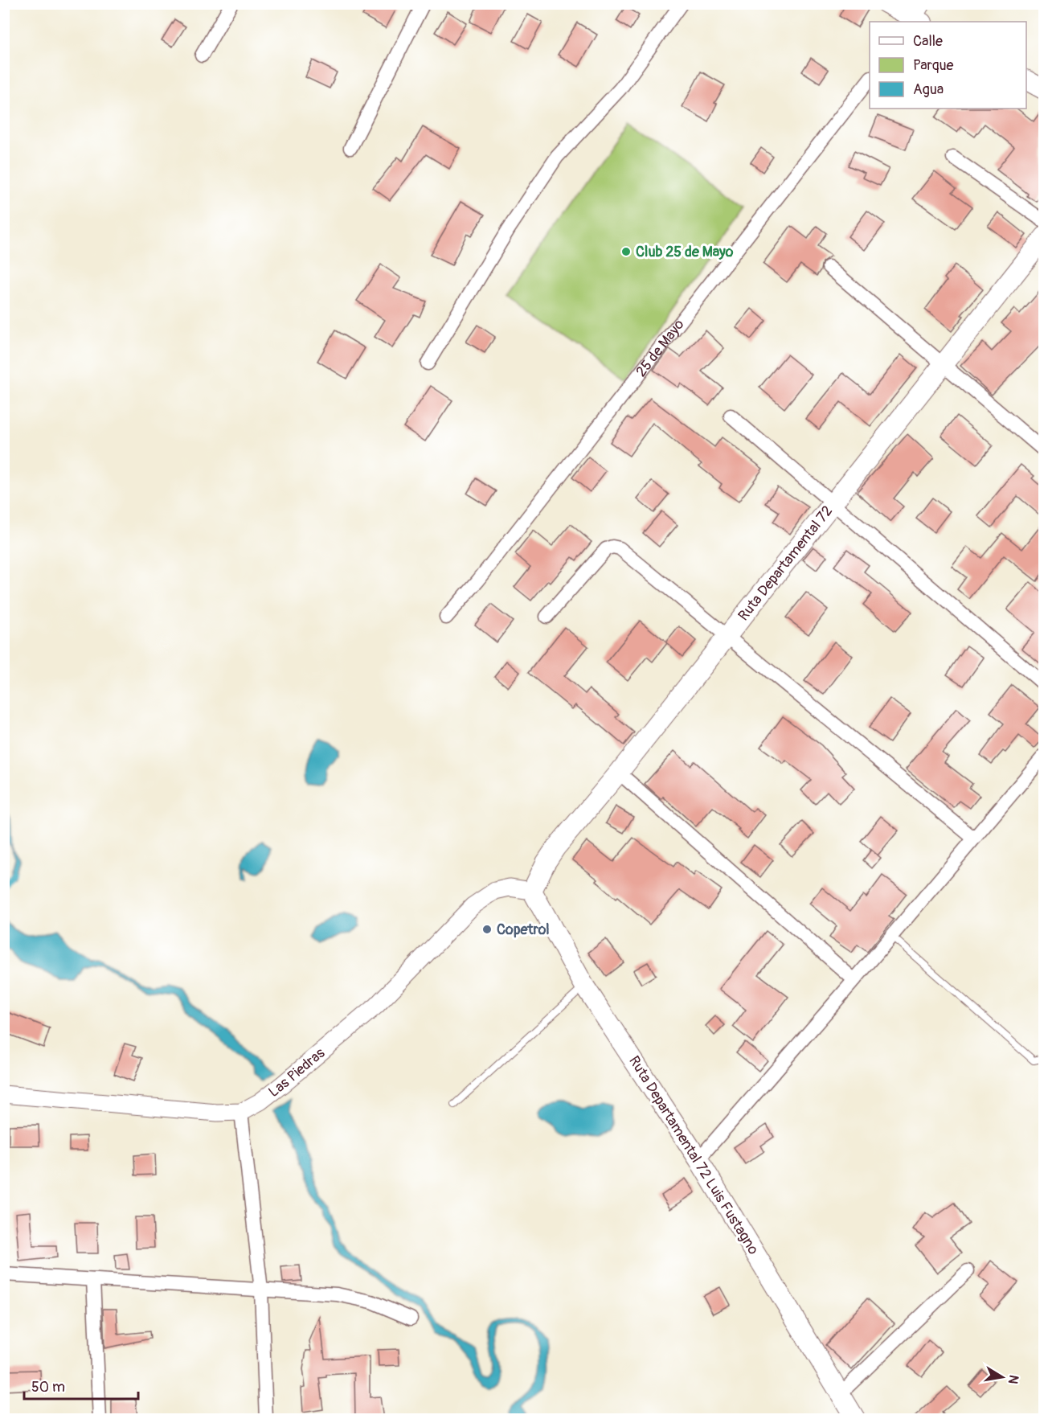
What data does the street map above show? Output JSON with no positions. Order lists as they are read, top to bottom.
{
  "streets": {
    "main road": ["Ruta Departamental 72", "Ruta Departamental 72 Luis Fustagno"],
    "street": ["25 de Mayo", "Las Piedras"]
  },
  "crossings": [
    ["Ruta Departamental 72", "Las Piedras"],
    ["Ruta Departamental 72", "Ruta Departamental 72 Luis Fustagno"],
    ["Las Piedras", "Ruta Departamental 72 Luis Fustagno"]
  ],
  "places": ["Club 25 de Mayo", "Copetrol"],
  "legend": ["Calle", "Parque", "Agua"],
  "scale_bar": "50 m",
  "north": "right"
}
